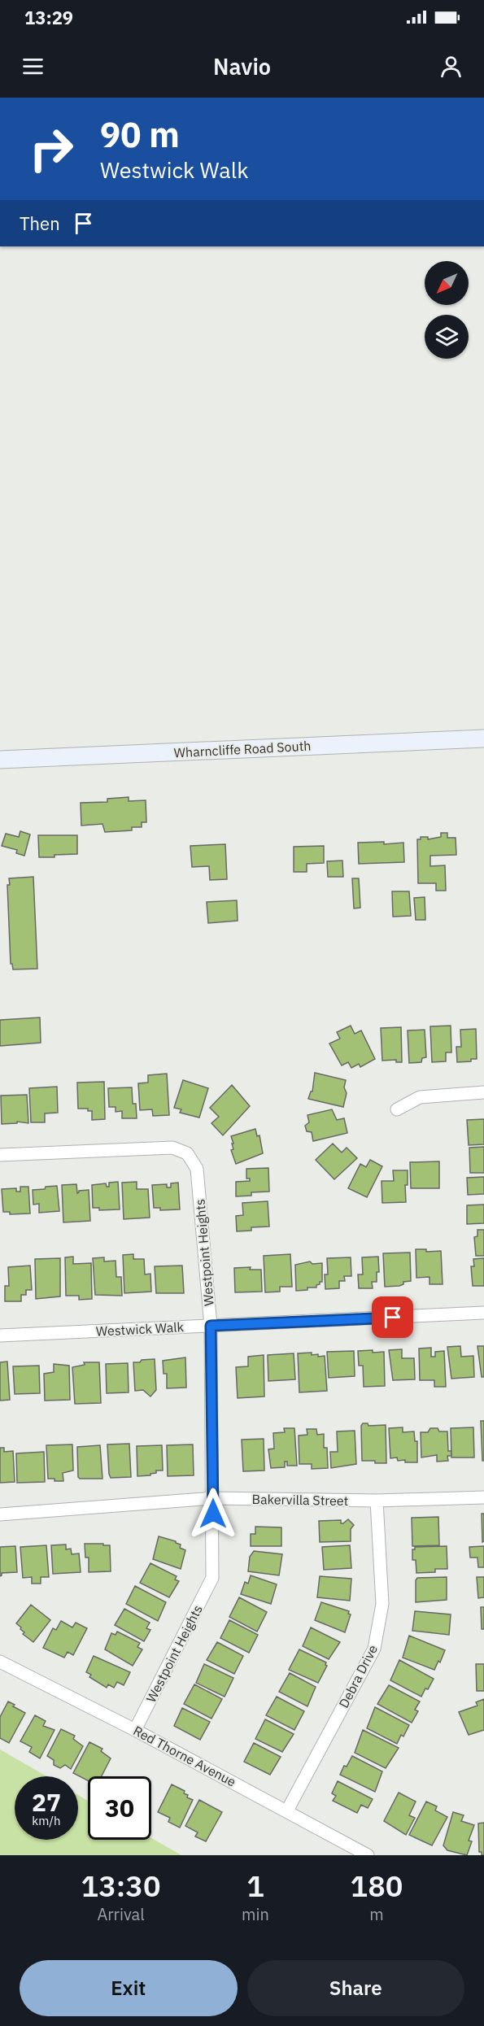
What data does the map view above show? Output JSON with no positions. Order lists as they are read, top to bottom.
{
  "streets": {
    "main road": ["Wharncliffe Road South"],
    "street": [
      "Westpoint Heights",
      "Westwick Walk",
      "Bakervilla Street",
      "Debra Drive",
      "Red Thorne Avenue"
    ]
  },
  "crossings": [
    ["Westpoint Heights", "Westwick Walk"],
    ["Westpoint Heights", "Bakervilla Street"],
    ["Westpoint Heights", "Red Thorne Avenue"],
    ["Bakervilla Street", "Debra Drive"],
    ["Debra Drive", "Red Thorne Avenue"]
  ],
  "north": "bottom left",
  "page": {
    "status": "13:29",
    "header": "Navio",
    "turn": ["90 m", "Westwick Walk"],
    "then": "Then",
    "speed": "27 km/h",
    "limit": "30",
    "eta": [
      "13:30",
      "Arrival",
      "1",
      "min",
      "180",
      "m"
    ],
    "buttons": ["Exit", "Share"]
  }
}
